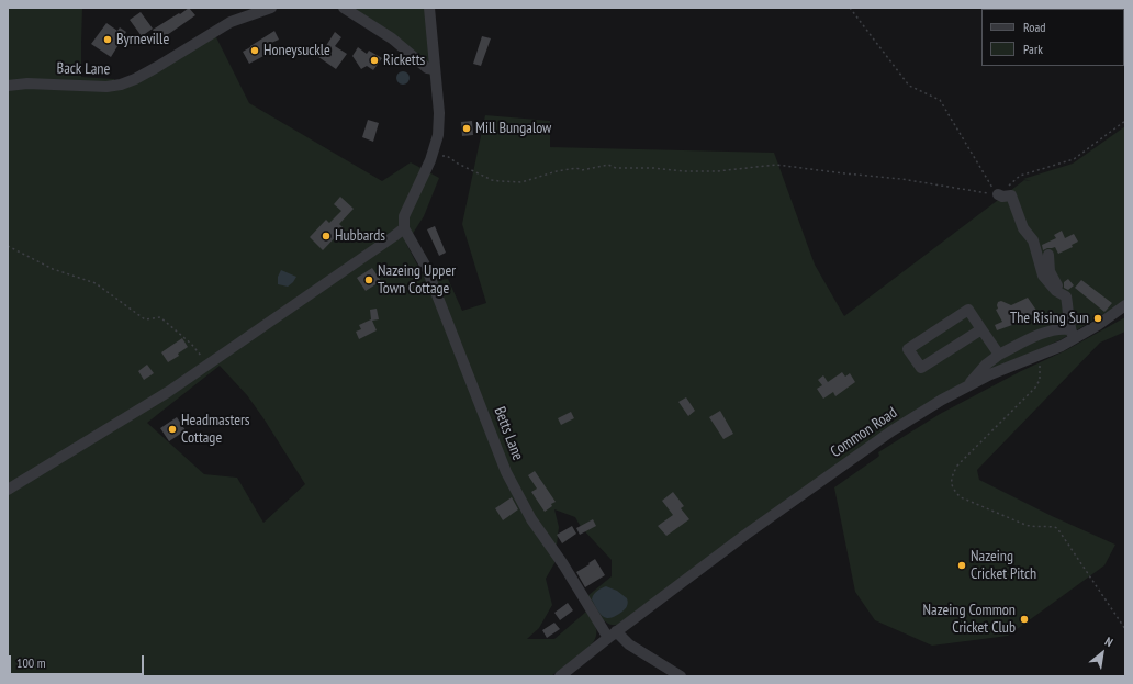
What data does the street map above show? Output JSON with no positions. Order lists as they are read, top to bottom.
{
  "streets": {
    "street": ["Back Lane", "Common Road", "Betts Lane"]
  },
  "crossings": [
    ["Common Road", "Betts Lane"]
  ],
  "places": [
    "Byrneville",
    "Honeysuckle",
    "Ricketts",
    "Mill Bungalow",
    "Hubbards",
    "Nazeing Upper Town Cottage",
    "The Rising Sun",
    "Headmasters Cottage",
    "Nazeing Cricket Pitch",
    "Nazeing Common Cricket Club"
  ],
  "legend": ["Road", "Park"],
  "scale_bar": "100 m",
  "north": "top right"
}
